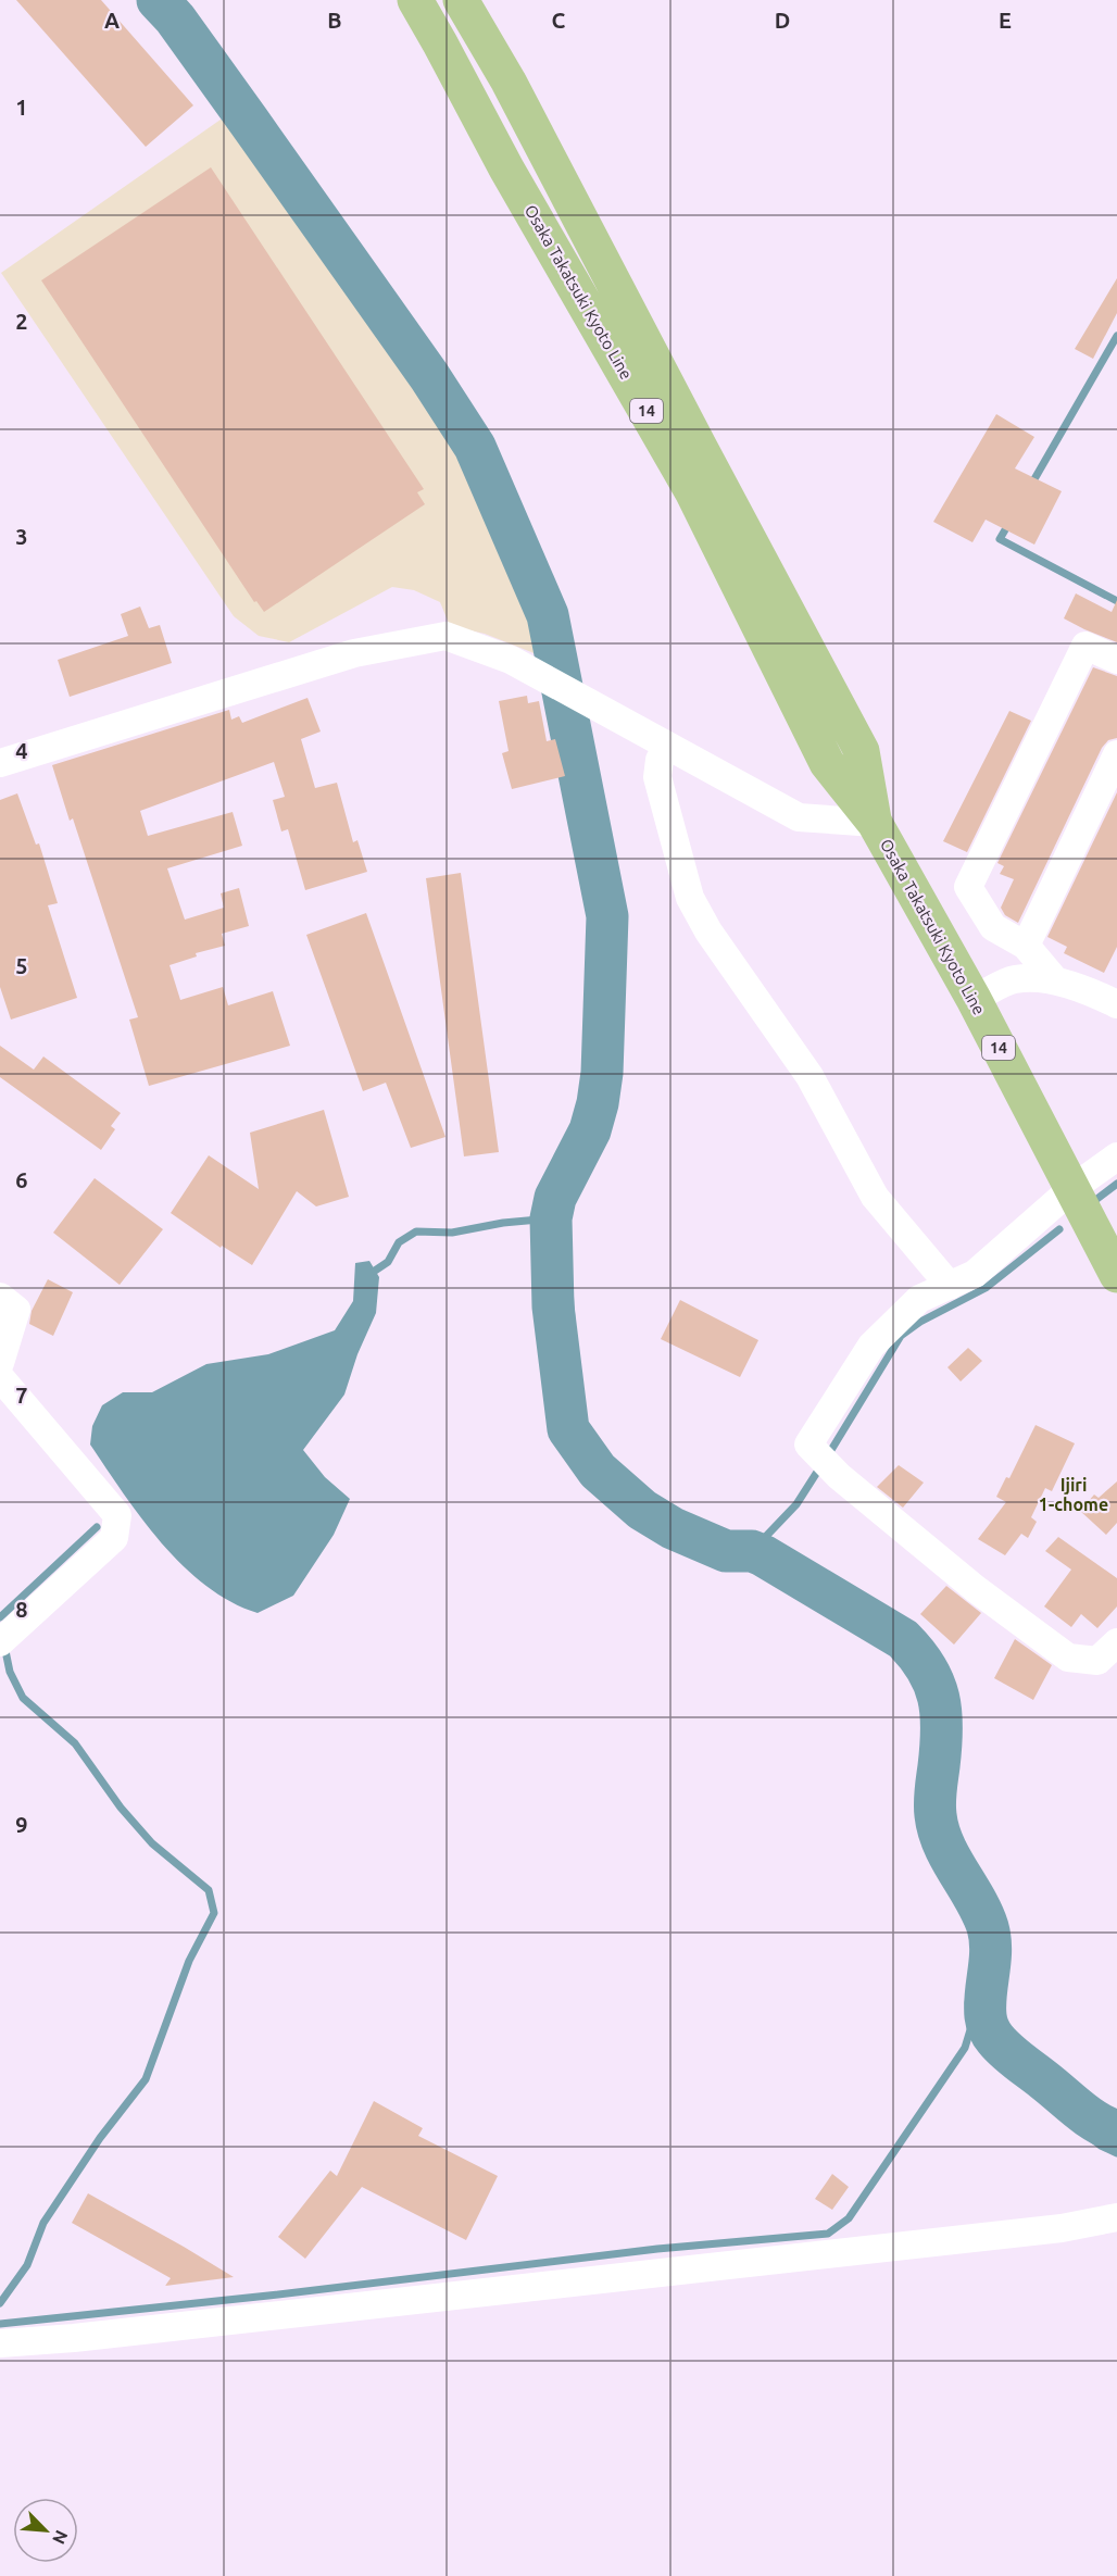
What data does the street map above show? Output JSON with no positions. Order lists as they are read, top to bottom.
{
  "streets": {
    "main road": ["Osaka Takatsuki Kyoto Line", "14"]
  },
  "districts": ["Ijiri 1-chome"],
  "north": "bottom right",
  "grid": {
    "columns": [
      "A",
      "B",
      "C",
      "D",
      "E"
    ],
    "rows": [
      "1",
      "2",
      "3",
      "4",
      "5",
      "6",
      "7",
      "8",
      "9"
    ]
  }
}
